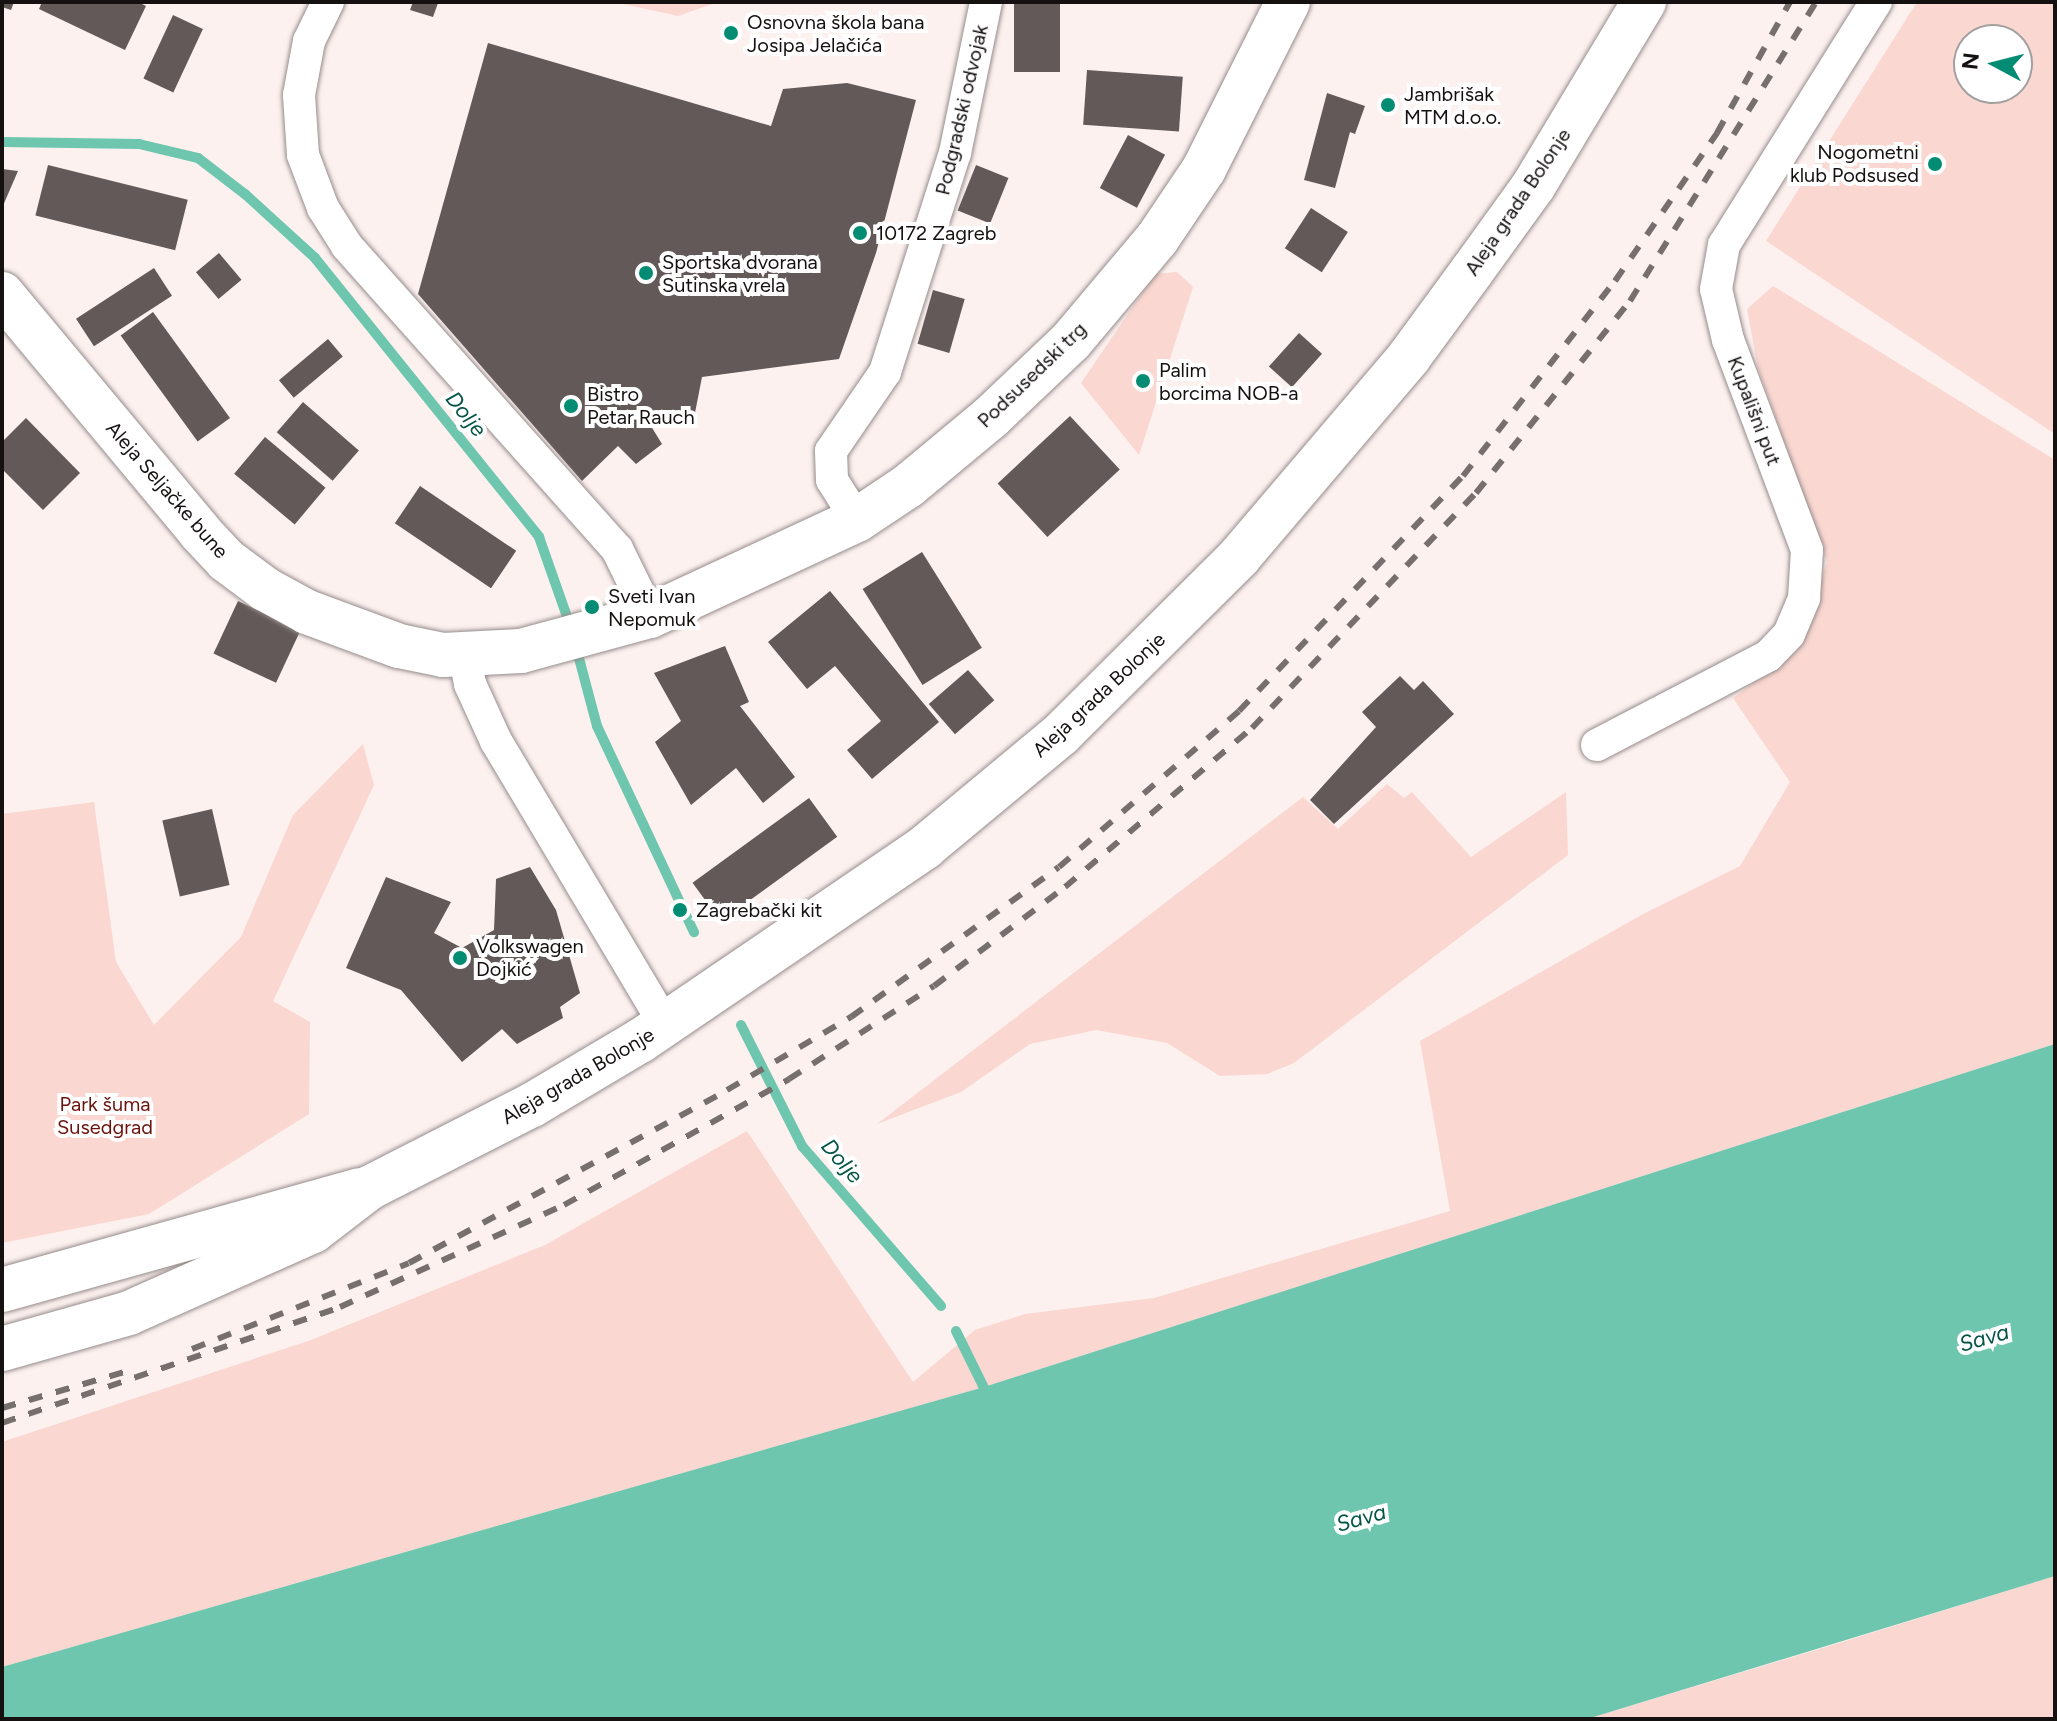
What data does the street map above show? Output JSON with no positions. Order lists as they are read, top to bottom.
{
  "streets": {
    "main road": ["Aleja grada Bolonje", "Podsusedski trg", "Aleja Seljačke bune"],
    "street": ["Podgradski odvojak", "Kupališni put"]
  },
  "crossings": [
    ["Podgradski odvojak", "Podsusedski trg"],
    ["Podsusedski trg", "Aleja Seljačke bune"]
  ],
  "water": ["Dolje", "Sava"],
  "parks": ["Park šuma Susedgrad"],
  "places": [
    "Osnovna škola bana Josipa Jelačića",
    "Jambrišak MTM d.o.o.",
    "Nogometni klub Podsused",
    "10172 Zagreb",
    "Sportska dvorana Sutinska vrela",
    "Palim borcima NOB-a",
    "Bistro Petar Rauch",
    "Sveti Ivan Nepomuk",
    "Zagrebački kit",
    "Volkswagen Dojkić"
  ],
  "north": "left"
}
